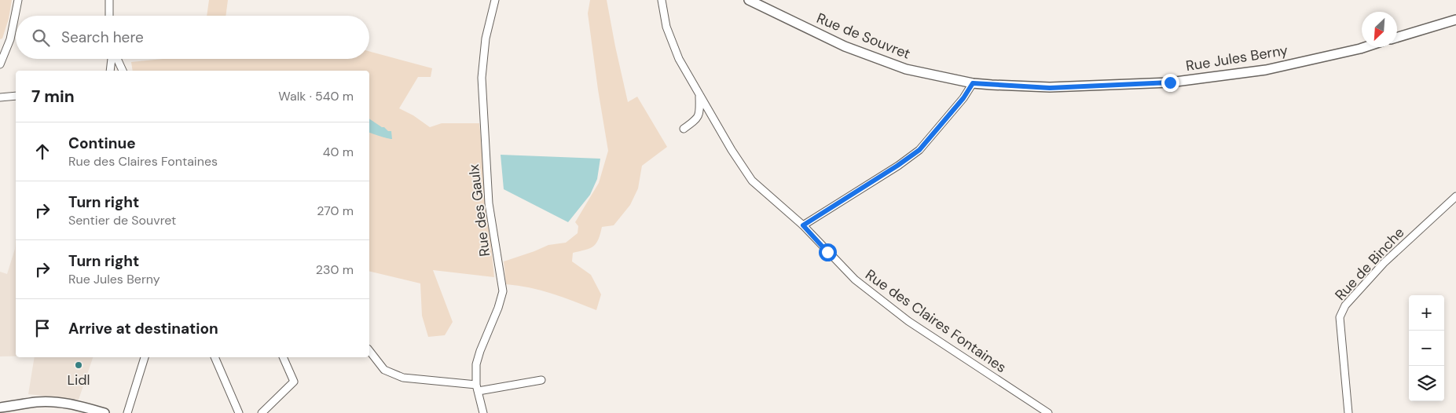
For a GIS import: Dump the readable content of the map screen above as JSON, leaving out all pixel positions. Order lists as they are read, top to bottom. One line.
{"streets":{"main road":["Rue de Souvret","Rue Jules Berny"],"street":["Rue des Gaulx","Rue de Binche","Rue des Claires Fontaines"]},"crossings":[["Rue de Souvret","Rue Jules Berny"]],"places":["Lidl"],"north":"bottom left","page":{"search":"Search here","heading":["7 min","Walk · 540 m"],"list":[["Continue","Rue des Claires Fontaines","40 m"],["Turn right","Sentier de Souvret","270 m"],["Turn right","Rue Jules Berny","230 m"],"Arrive at destination"],"map_buttons":["+","−"]}}
